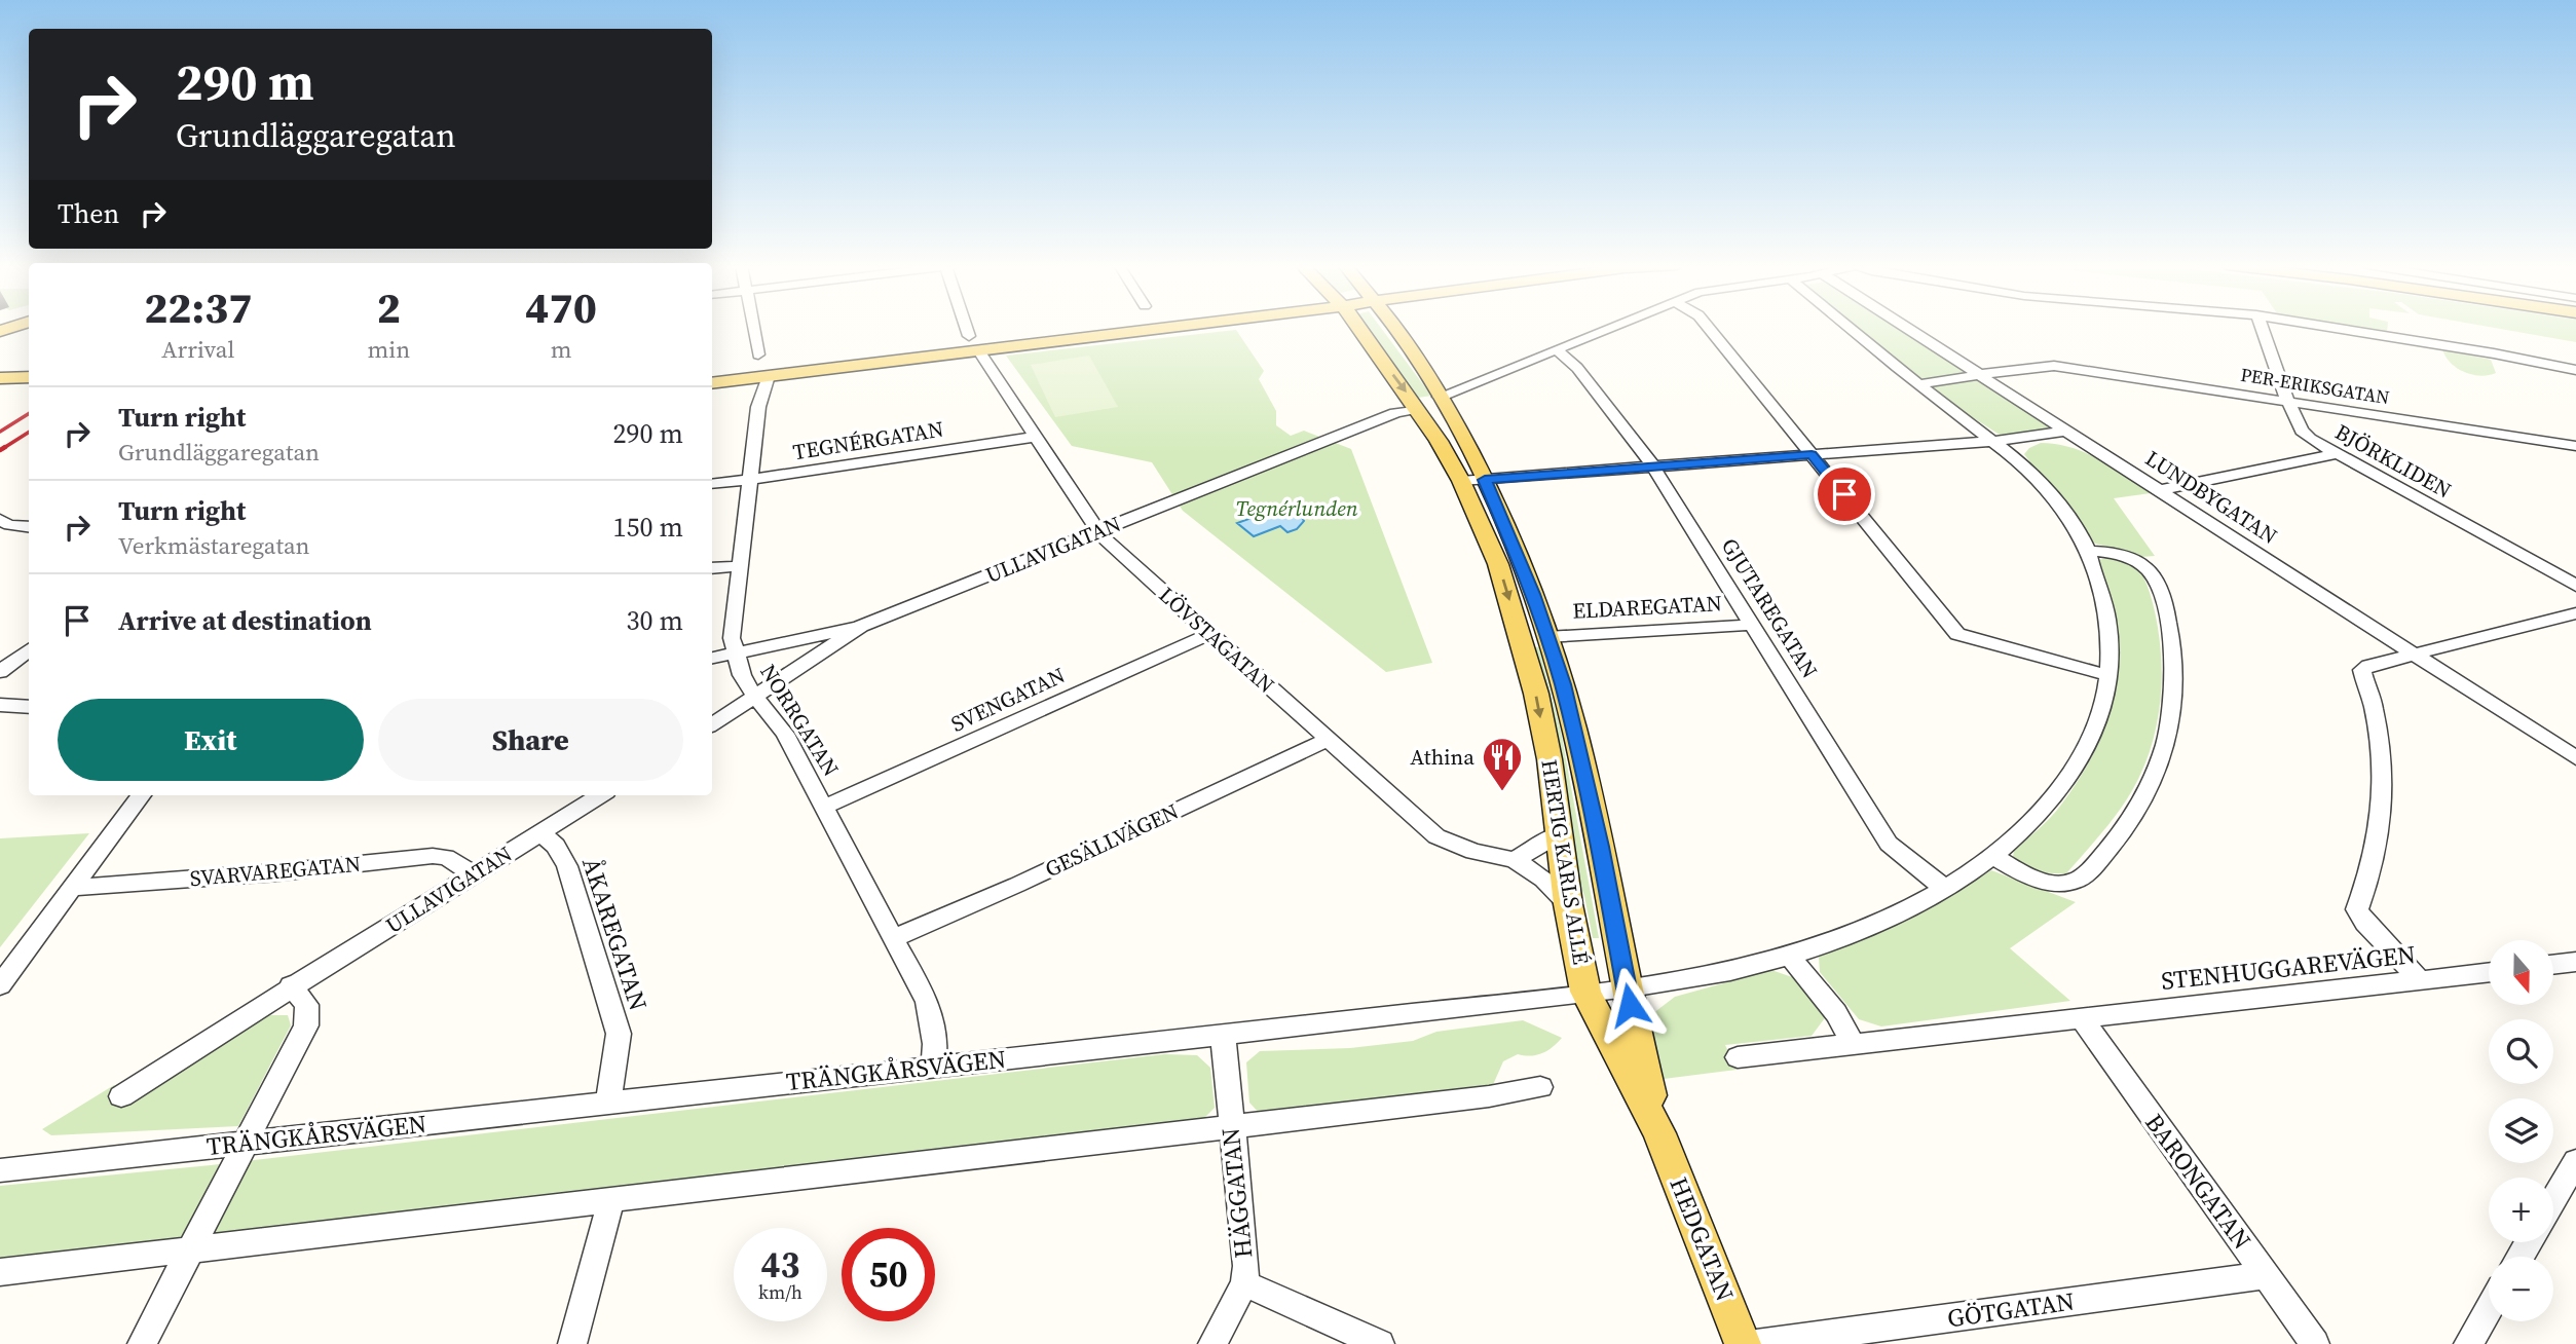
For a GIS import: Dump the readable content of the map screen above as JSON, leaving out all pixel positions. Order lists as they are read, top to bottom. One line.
{"streets":{"main road":["HERTIG KARLS ALLÉ","HEDGATAN"],"street":["PER-ERIKSGATAN","TEGNÉRGATAN","BJÖRKLIDEN","LUNDBYGATAN","ULLAVIGATAN","ELDAREGATAN","GJUTAREGATAN","LÖVSTAGATAN","SVENGATAN","NORRGATAN","GESÄLLVÄGEN","SVARVAREGATAN","ÅKAREGATAN","STENHUGGAREVÄGEN","TRÄNGKÅRSVÄGEN","BARONGATAN","HÄGGATAN","GÖTGATAN"]},"crossings":[["PER-ERIKSGATAN","BJÖRKLIDEN"],["PER-ERIKSGATAN","LUNDBYGATAN"],["PER-ERIKSGATAN","TRÄNGKÅRSVÄGEN"],["TEGNÉRGATAN","LÖVSTAGATAN"],["TEGNÉRGATAN","NORRGATAN"],["ULLAVIGATAN","LÖVSTAGATAN"],["ULLAVIGATAN","NORRGATAN"],["ULLAVIGATAN","HERTIG KARLS ALLÉ"],["ULLAVIGATAN","SVARVAREGATAN"],["ULLAVIGATAN","ÅKAREGATAN"],["ELDAREGATAN","GJUTAREGATAN"],["ELDAREGATAN","HERTIG KARLS ALLÉ"],["GJUTAREGATAN","TRÄNGKÅRSVÄGEN"],["LÖVSTAGATAN","SVENGATAN"],["LÖVSTAGATAN","GESÄLLVÄGEN"],["LÖVSTAGATAN","HERTIG KARLS ALLÉ"],["SVENGATAN","NORRGATAN"],["NORRGATAN","GESÄLLVÄGEN"],["NORRGATAN","TRÄNGKÅRSVÄGEN"],["HERTIG KARLS ALLÉ","TRÄNGKÅRSVÄGEN"],["HERTIG KARLS ALLÉ","HEDGATAN"],["ÅKAREGATAN","TRÄNGKÅRSVÄGEN"],["STENHUGGAREVÄGEN","BARONGATAN"],["TRÄNGKÅRSVÄGEN","HÄGGATAN"],["BARONGATAN","GÖTGATAN"]],"parks":["Tegnérlunden"],"places":{"restaurant":["Athina"]},"north":"bottom","page":{"turn":["290 m","Grundläggaregatan"],"then":"Then","eta":["22:37","Arrival","2","min","470","m"],"list":[{"name":"Turn right","note":"Grundläggaregatan","value":"290 m"},{"name":"Turn right","note":"Verkmästaregatan","value":"150 m"},{"name":"Arrive at destination","value":"30 m"}],"buttons":["Exit","Share"],"map_buttons":["+","−"],"speed":"43 km/h","limit":"50"}}
